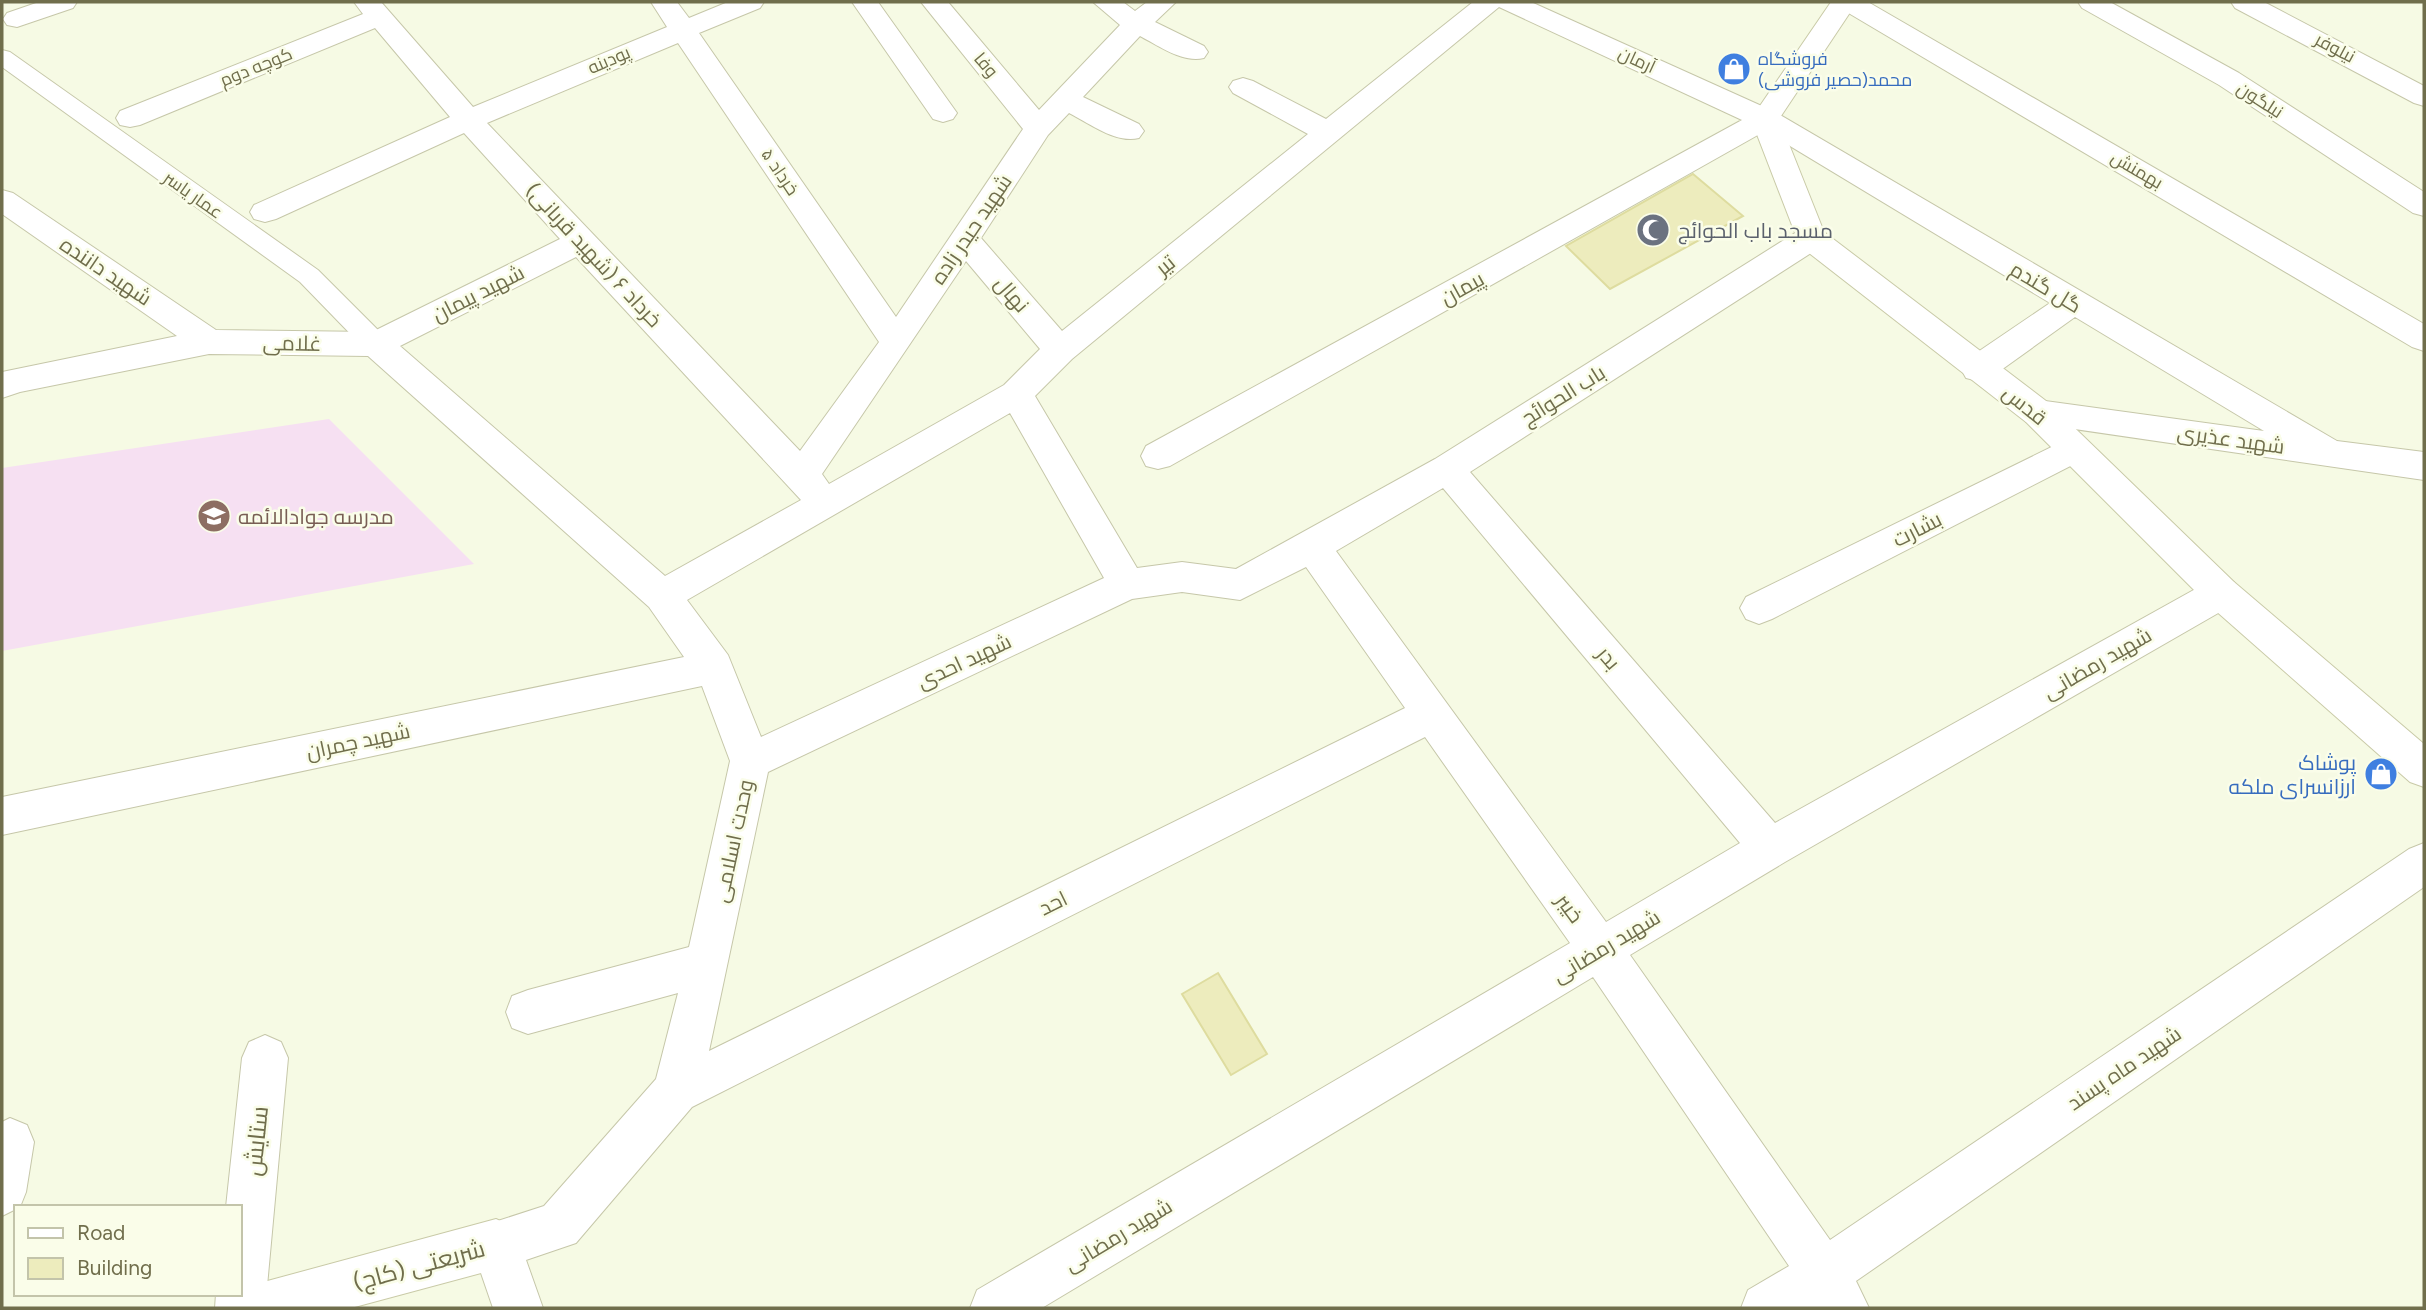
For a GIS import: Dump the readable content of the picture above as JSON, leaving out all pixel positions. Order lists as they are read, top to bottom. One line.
{"streets":{"street":["نیلوفر","پودینه","آرمان","وفا","کوچه دوم","نیلگون","بهمنش","خرداد ۵","شهید حیدر زاده","خرداد ۶ (شهید قربانی)","تیر","شهید داننده","گل گندم","پیمان","شهید پیمان","نهال","غلامی","باب الحوائج","قدس","شهید عذیری","بشارت","بدر","شهید احدی","شهید رمضانی","شهید چمران","وحدت اسلامی","احد","خیبر","شهید ماه پسند","ستایش","شریعتی (کاج)"],"lane":["عمار یاسر"]},"crossings":[["پودینه","خرداد ۵"],["پودینه","خرداد ۶ (شهید قربانی)"],["آرمان","گل گندم"],["آرمان","پیمان"],["وفا","شهید حیدر زاده"],["کوچه دوم","خرداد ۶ (شهید قربانی)"],["خرداد ۵","شهید حیدر زاده"],["عمار یاسر","شهید پیمان"],["عمار یاسر","غلامی"],["عمار یاسر","وحدت اسلامی"],["شهید حیدر زاده","خرداد ۶ (شهید قربانی)"],["شهید حیدر زاده","نهال"],["خرداد ۶ (شهید قربانی)","تیر"],["خرداد ۶ (شهید قربانی)","شهید پیمان"],["تیر","نهال"],["تیر","وحدت اسلامی"],["شهید داننده","غلامی"],["گل گندم","پیمان"],["گل گندم","شهید عذیری"],["شهید پیمان","غلامی"],["شهید پیمان","وحدت اسلامی"],["غلامی","وحدت اسلامی"],["باب الحوائج","قدس"],["باب الحوائج","بدر"],["باب الحوائج","شهید احدی"],["باب الحوائج","خیبر"],["قدس","شهید عذیری"],["قدس","بشارت"],["قدس","شهید رمضانی"],["بدر","شهید رمضانی"],["شهید احدی","وحدت اسلامی"],["شهید رمضانی","خیبر"],["شهید چمران","وحدت اسلامی"],["وحدت اسلامی","احد"],["وحدت اسلامی","شریعتی (کاج)"],["احد","خیبر"],["خیبر","شهید ماه پسند"]],"places":{"shop":["فروشگاه محمد(حصیر فروشی)","پوشاک ارزانسرای ملکه"],"mosque":["مسجد باب الحوائج"],"school or university":["مدرسه جوادالائمه"]},"legend":["Road","Building"]}
